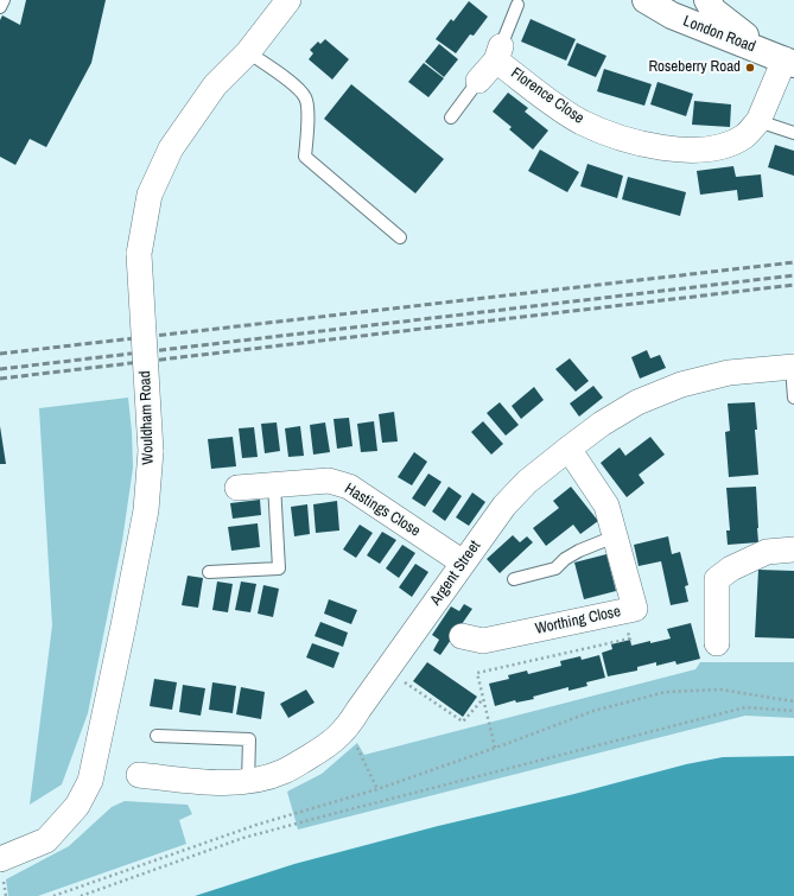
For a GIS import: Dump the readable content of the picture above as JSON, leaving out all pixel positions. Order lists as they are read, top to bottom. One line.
{"streets":{"street":["London Road","Florence Close","Wouldham Road","Hastings Close","Argent Street","Worthing Close"]},"crossings":[["London Road","Florence Close"],["Hastings Close","Argent Street"],["Argent Street","Worthing Close"]],"places":["Roseberry Road"]}
